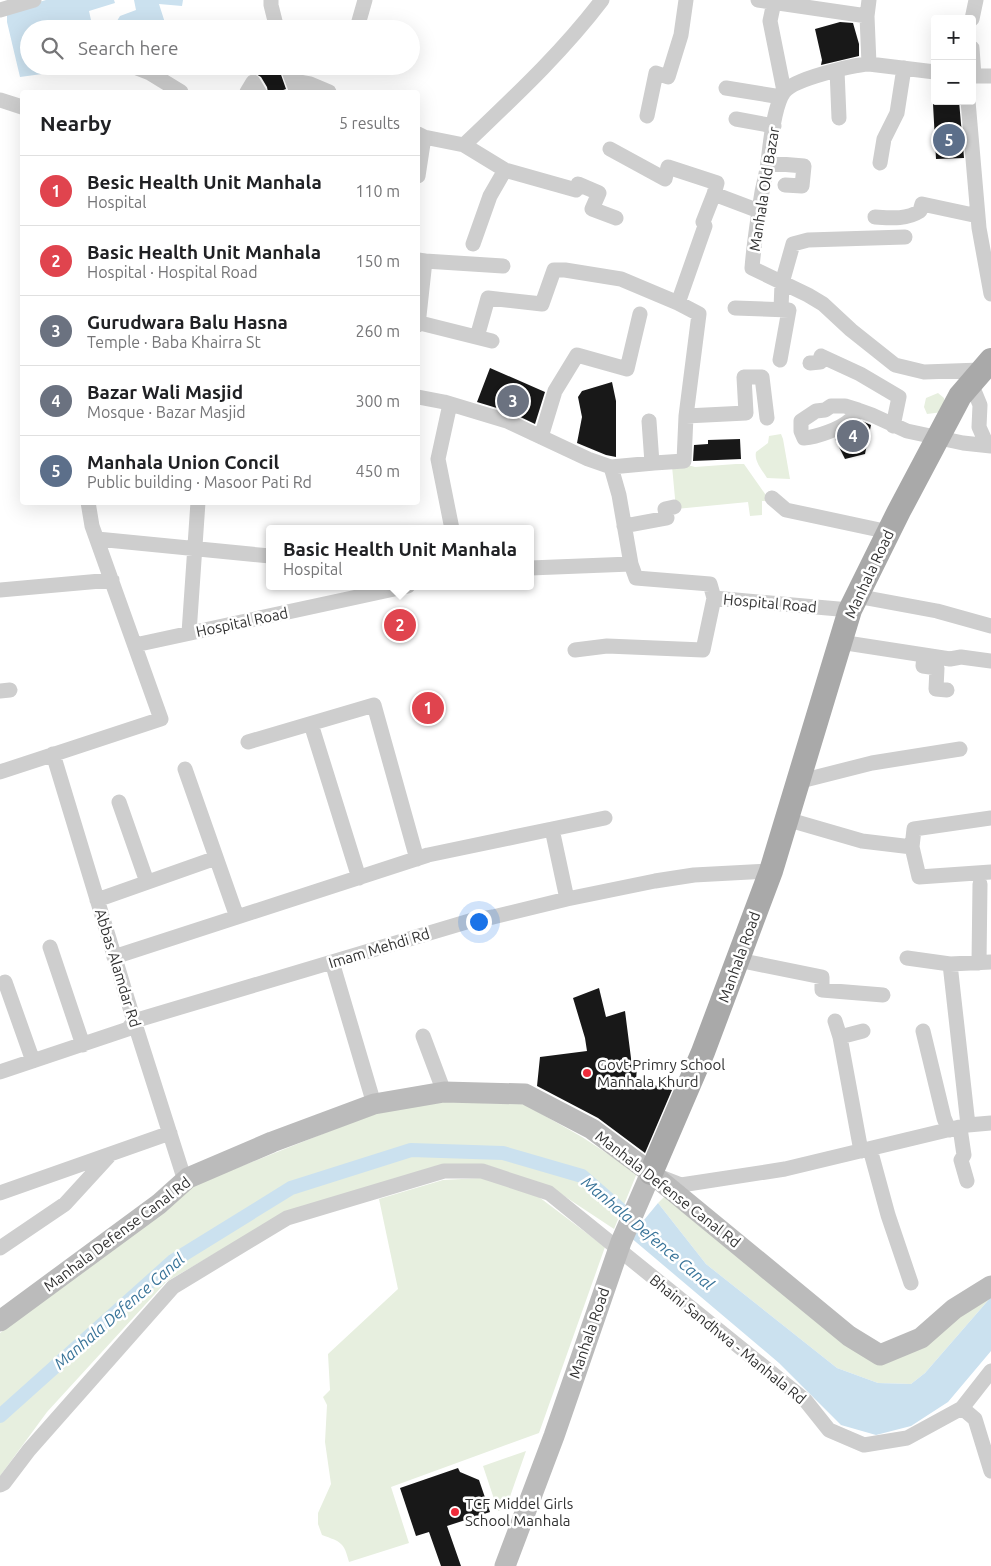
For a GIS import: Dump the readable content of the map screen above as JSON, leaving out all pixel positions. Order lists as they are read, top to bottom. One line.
{"streets":{"main road":["Manhala Road"],"street":["Manhala Old Bazar","Hospital Road","Imam Mehdi Rd","Abbas Alamdar Rd","Manhala Defense Canal Rd","Bhaini Sandhwa - Manhala Rd"]},"crossings":[["Manhala Old Bazar","Manhala Road"],["Manhala Road","Hospital Road"],["Manhala Road","Imam Mehdi Rd"],["Manhala Road","Manhala Defense Canal Rd"],["Manhala Road","Bhaini Sandhwa - Manhala Rd"],["Imam Mehdi Rd","Abbas Alamdar Rd"],["Abbas Alamdar Rd","Manhala Defense Canal Rd"]],"water":["Manhala Defence Canal"],"places":["Govt Primry School Manhala Khurd","TCF Middel Girls School Manhala"],"page":{"map_buttons":["+","−"],"search":"Search here","heading":["Nearby","5 results"],"pins":["5","3","4","2","1"],"list":[{"mark":"1","name":"Besic Health Unit Manhala","note":"Hospital","value":"110 m"},{"mark":"2","name":"Basic Health Unit Manhala","note":"Hospital · Hospital Road","value":"150 m"},{"mark":"3","name":"Gurudwara Balu Hasna","note":"Temple · Baba Khairra St","value":"260 m"},{"mark":"4","name":"Bazar Wali Masjid","note":"Mosque · Bazar Masjid","value":"300 m"},{"mark":"5","name":"Manhala Union Concil","note":"Public building · Masoor Pati Rd","value":"450 m"}],"popup":["Basic Health Unit Manhala","Hospital"]}}
